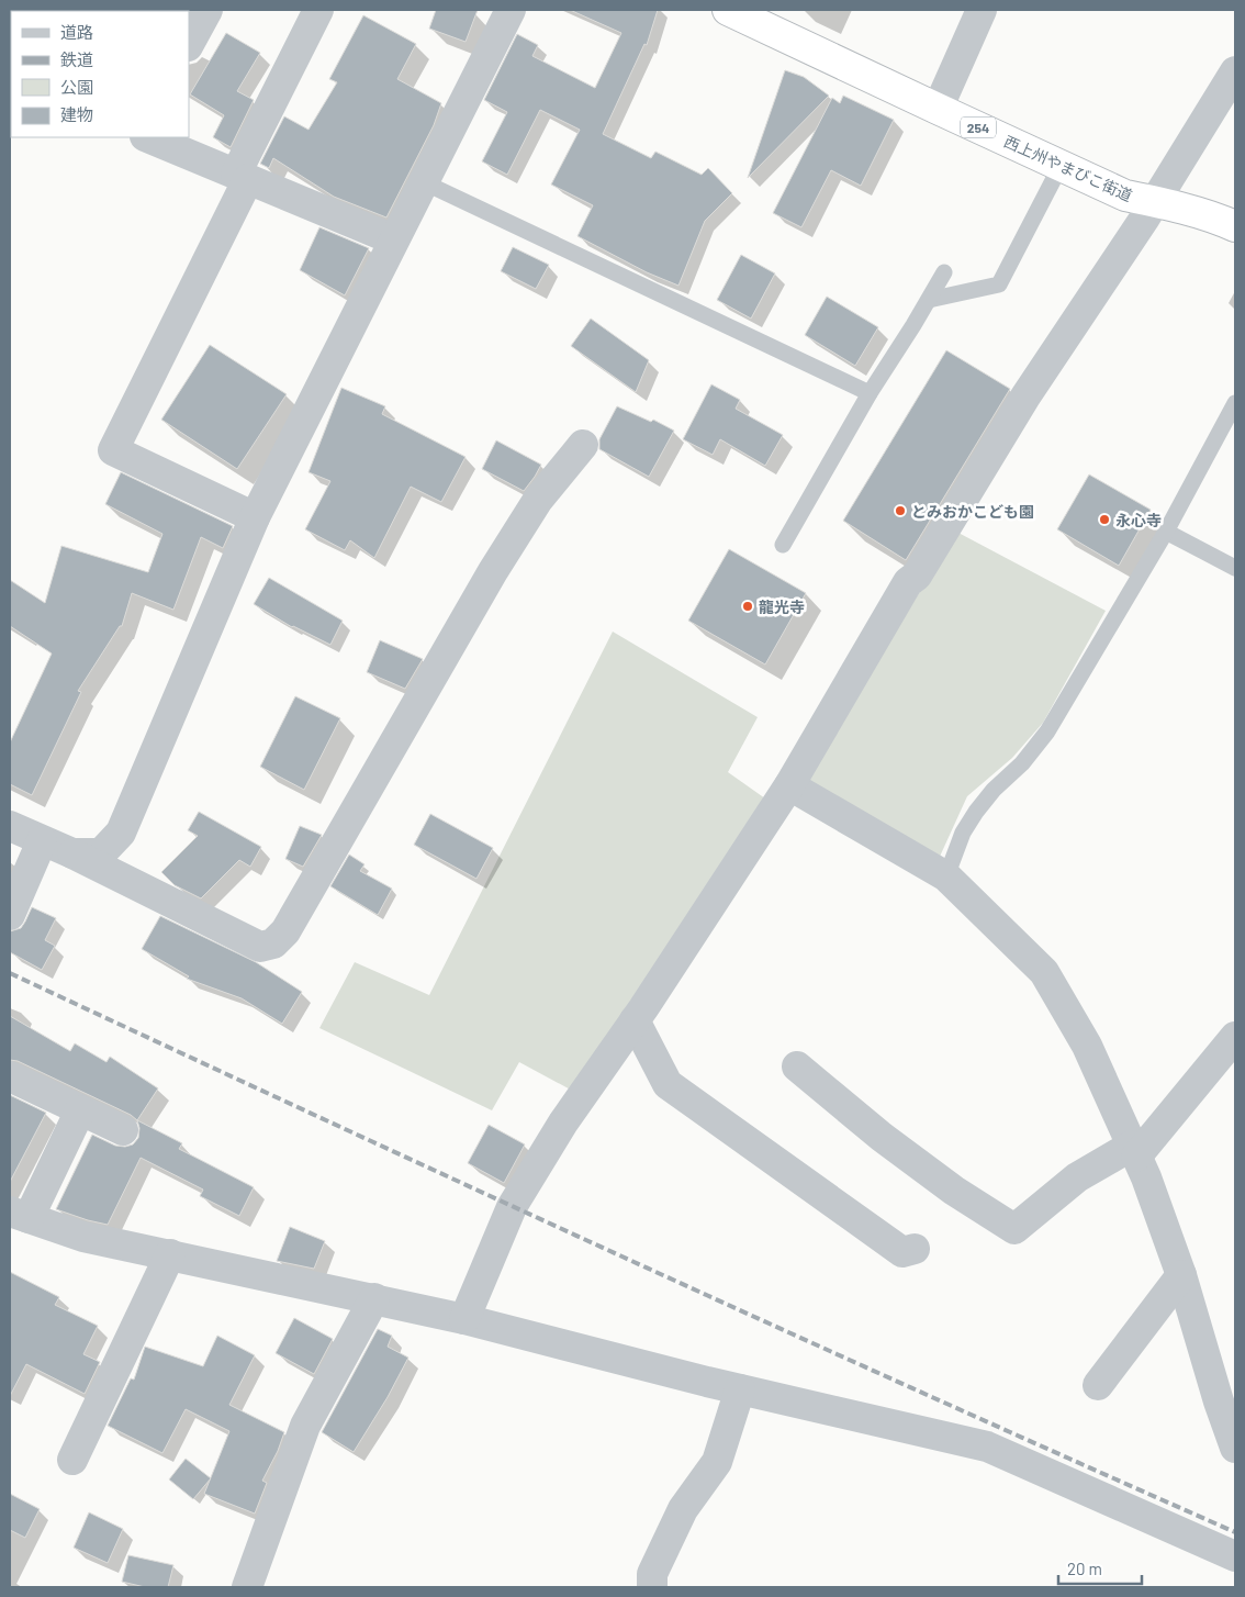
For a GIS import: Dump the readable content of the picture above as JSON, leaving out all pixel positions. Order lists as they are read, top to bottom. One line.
{"streets":{"highway":["254","西上州やまびこ街道"]},"places":["とみおかこども園","永心寺","龍光寺"],"legend":["道路","鉄道","公園","建物"],"scale_bar":"20 m"}
